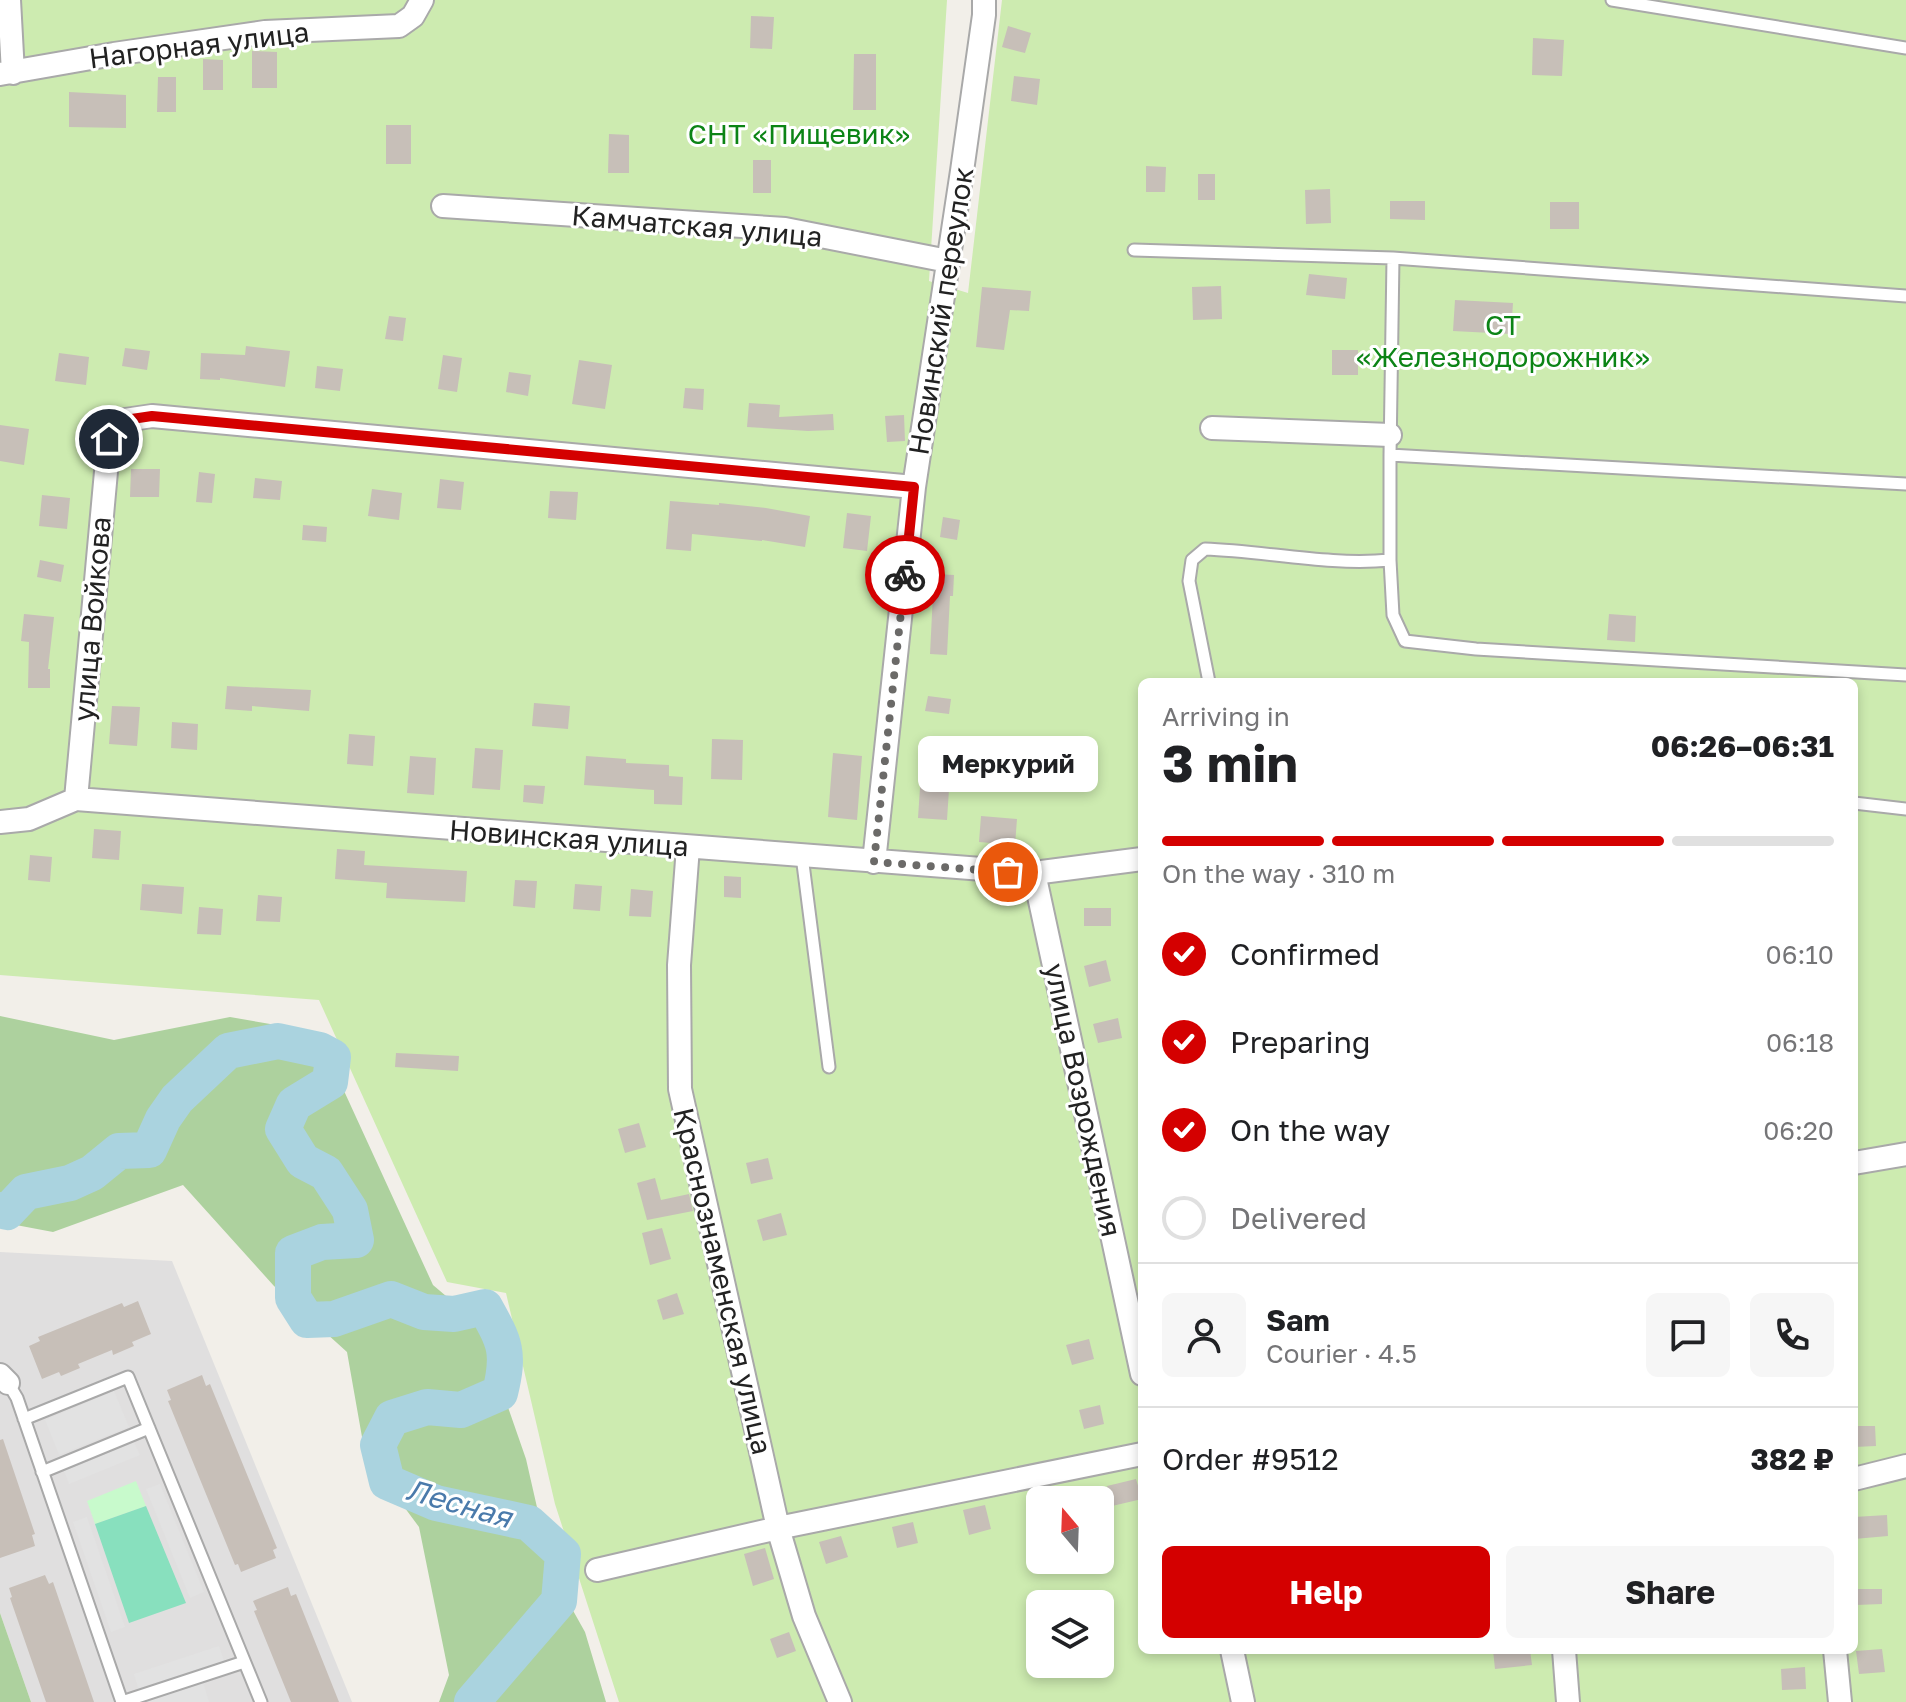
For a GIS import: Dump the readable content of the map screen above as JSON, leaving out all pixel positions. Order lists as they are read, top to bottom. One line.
{"streets":{"street":["Нагорная улица","Камчатская улица","Новинский переулок","улица Войкова","Новинская улица","улица Возрождения","Краснознаменская улица"]},"crossings":[["Камчатская улица","Новинский переулок"],["Новинский переулок","улица Войкова"],["Новинский переулок","Новинская улица"],["улица Войкова","Новинская улица"],["Новинская улица","улица Возрождения"],["Новинская улица","Краснознаменская улица"]],"water":["Лесная"],"parks":["СНТ «Пищевик»","СТ «Железнодорожник»"],"places":["Меркурий"],"north":"top","page":{"heading":["3 min","Arriving in","06:26–06:31"],"panel":["Sam","Courier · 4.5","Order #9512","382 ₽"],"bubble":"Меркурий","bar":"On the way · 310 m","list":[["Confirmed","06:10"],["Preparing","06:18"],["On the way","06:20"],"Delivered"],"buttons":["Help","Share"]}}
